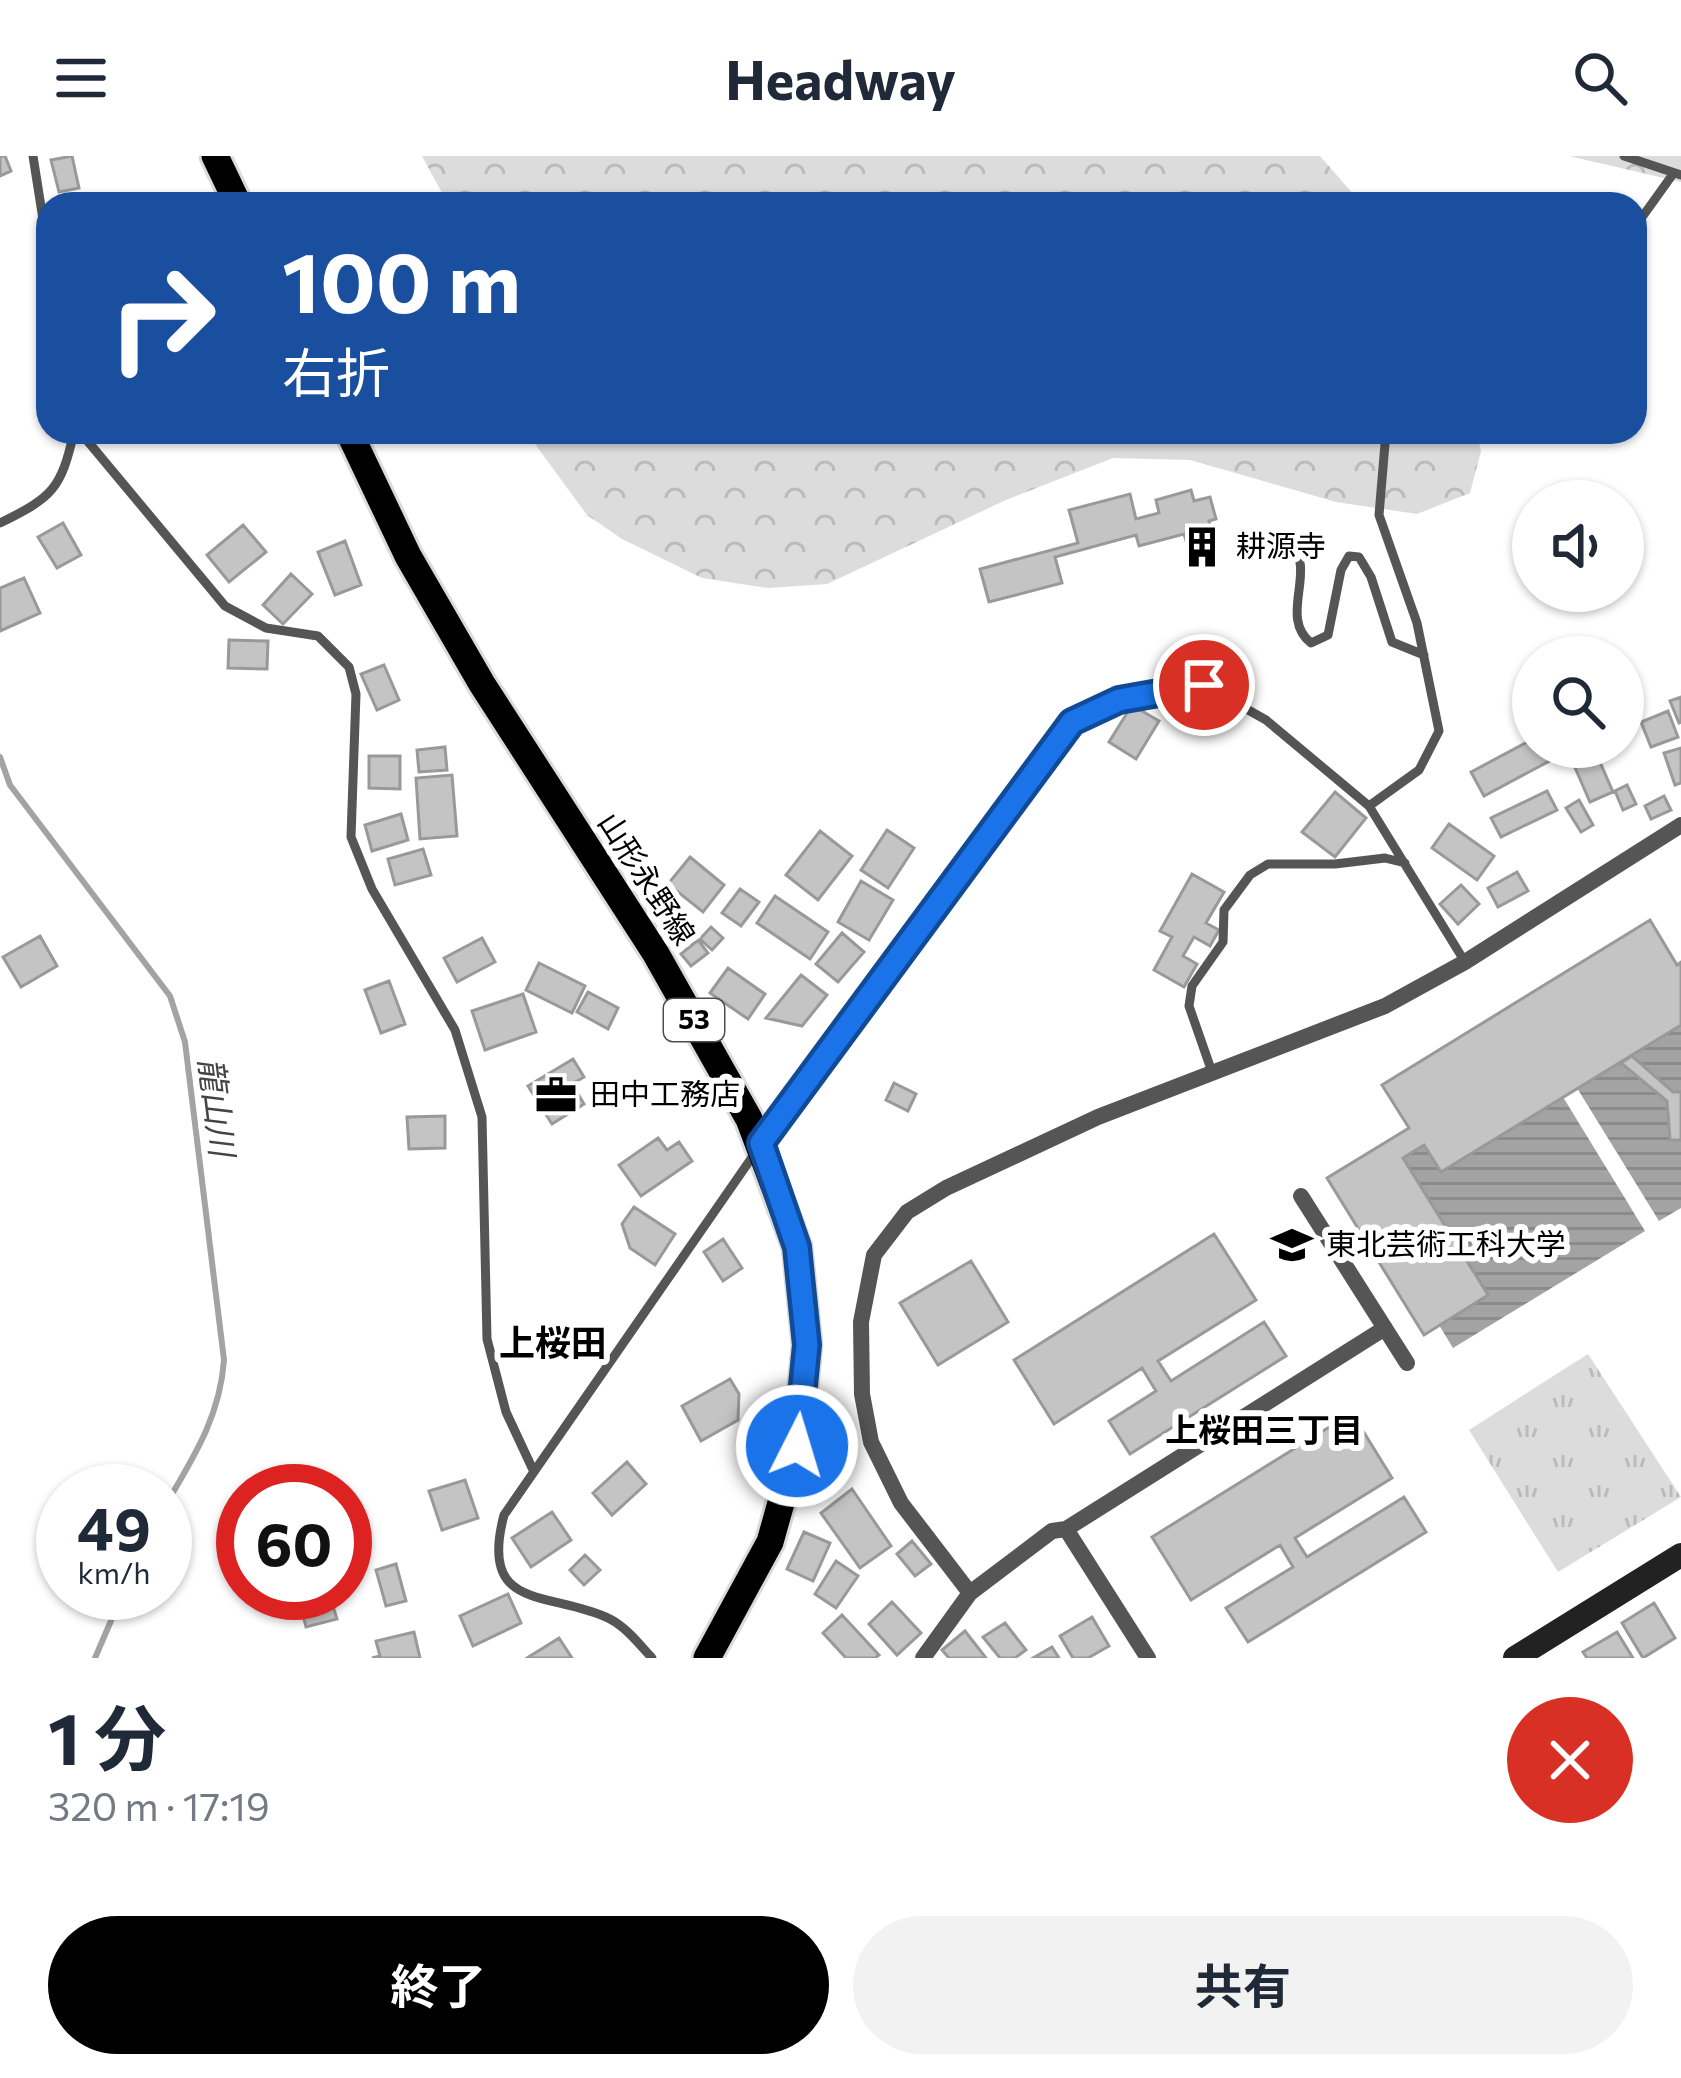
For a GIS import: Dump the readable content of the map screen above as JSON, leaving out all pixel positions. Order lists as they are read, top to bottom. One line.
{"streets":{"main road":["山形永野線","53"]},"districts":["上桜田","上桜田三丁目"],"water":["龍山川"],"places":{"building":["耕源寺"],"office":["田中工務店"],"school or university":["東北芸術工科大学"]},"page":{"header":"Headway","turn":["100 m","右折"],"speed":"49 km/h","limit":"60","heading":["1 分","320 m · 17:19"],"buttons":["終了","共有"]}}
